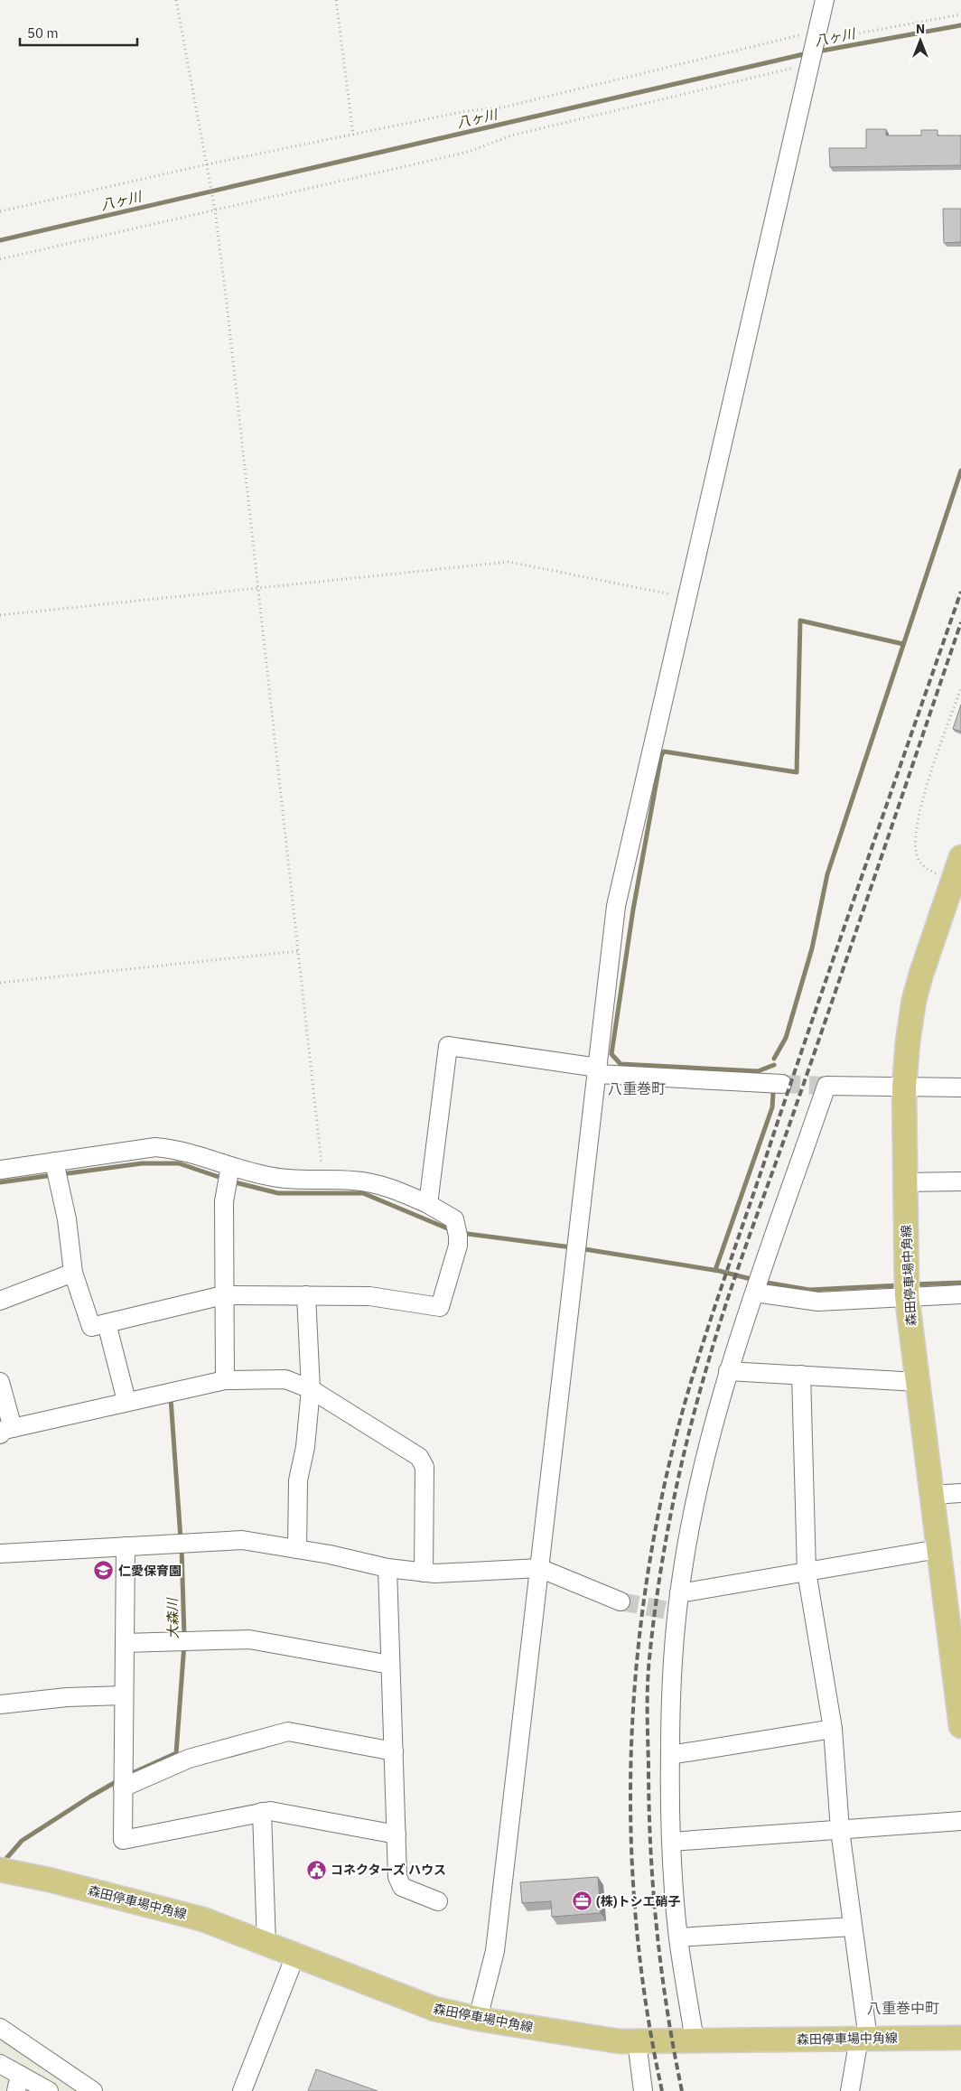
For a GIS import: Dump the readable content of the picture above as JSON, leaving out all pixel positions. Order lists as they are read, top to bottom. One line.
{"streets":{"main road":["森田停車場中角線"]},"districts":["八重巻町","八重巻中町"],"water":["八ヶ川","大森川"],"places":{"school or university":["仁愛保育園"],"public building":["コネクターズ ハウス"],"office":["(株)トシエ硝子"]},"scale_bar":"50 m","north":"top"}
